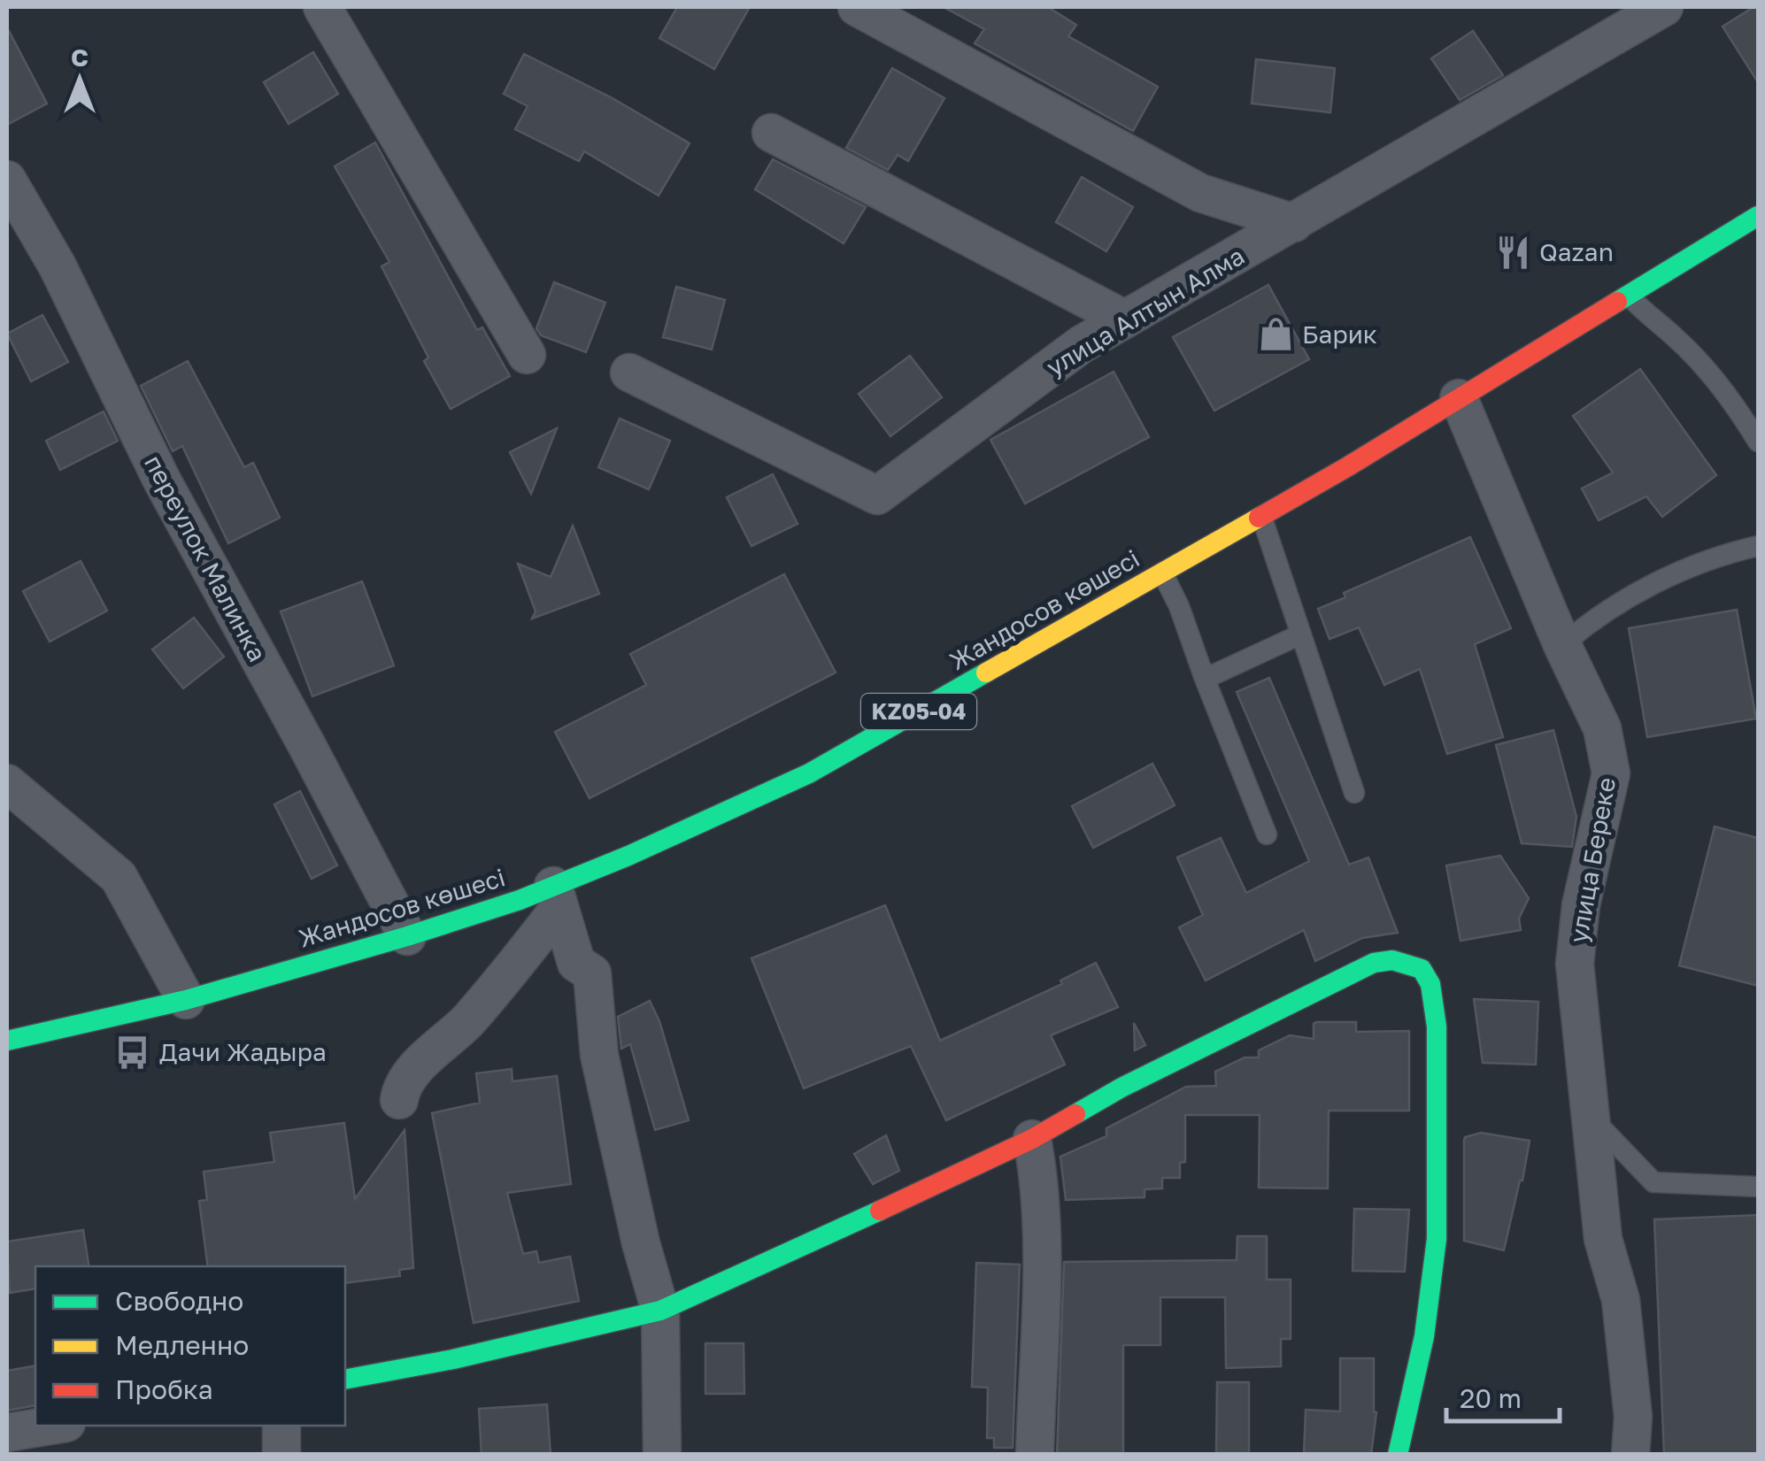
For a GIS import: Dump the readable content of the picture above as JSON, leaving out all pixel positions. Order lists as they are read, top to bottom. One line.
{"streets":{"main road":["Жандосов көшесі","KZ05-04"],"street":["улица Алтын Алма","переулок Малинка","улица Береке"]},"crossings":[["переулок Малинка","Жандосов көшесі"],["Жандосов көшесі","улица Береке"]],"places":{"restaurant":["Qazan"],"shop":["Барик"],"bus stop":["Дачи Жадыра"]},"legend":["Свободно","Медленно","Пробка"],"scale_bar":"20 m","north":"top"}
